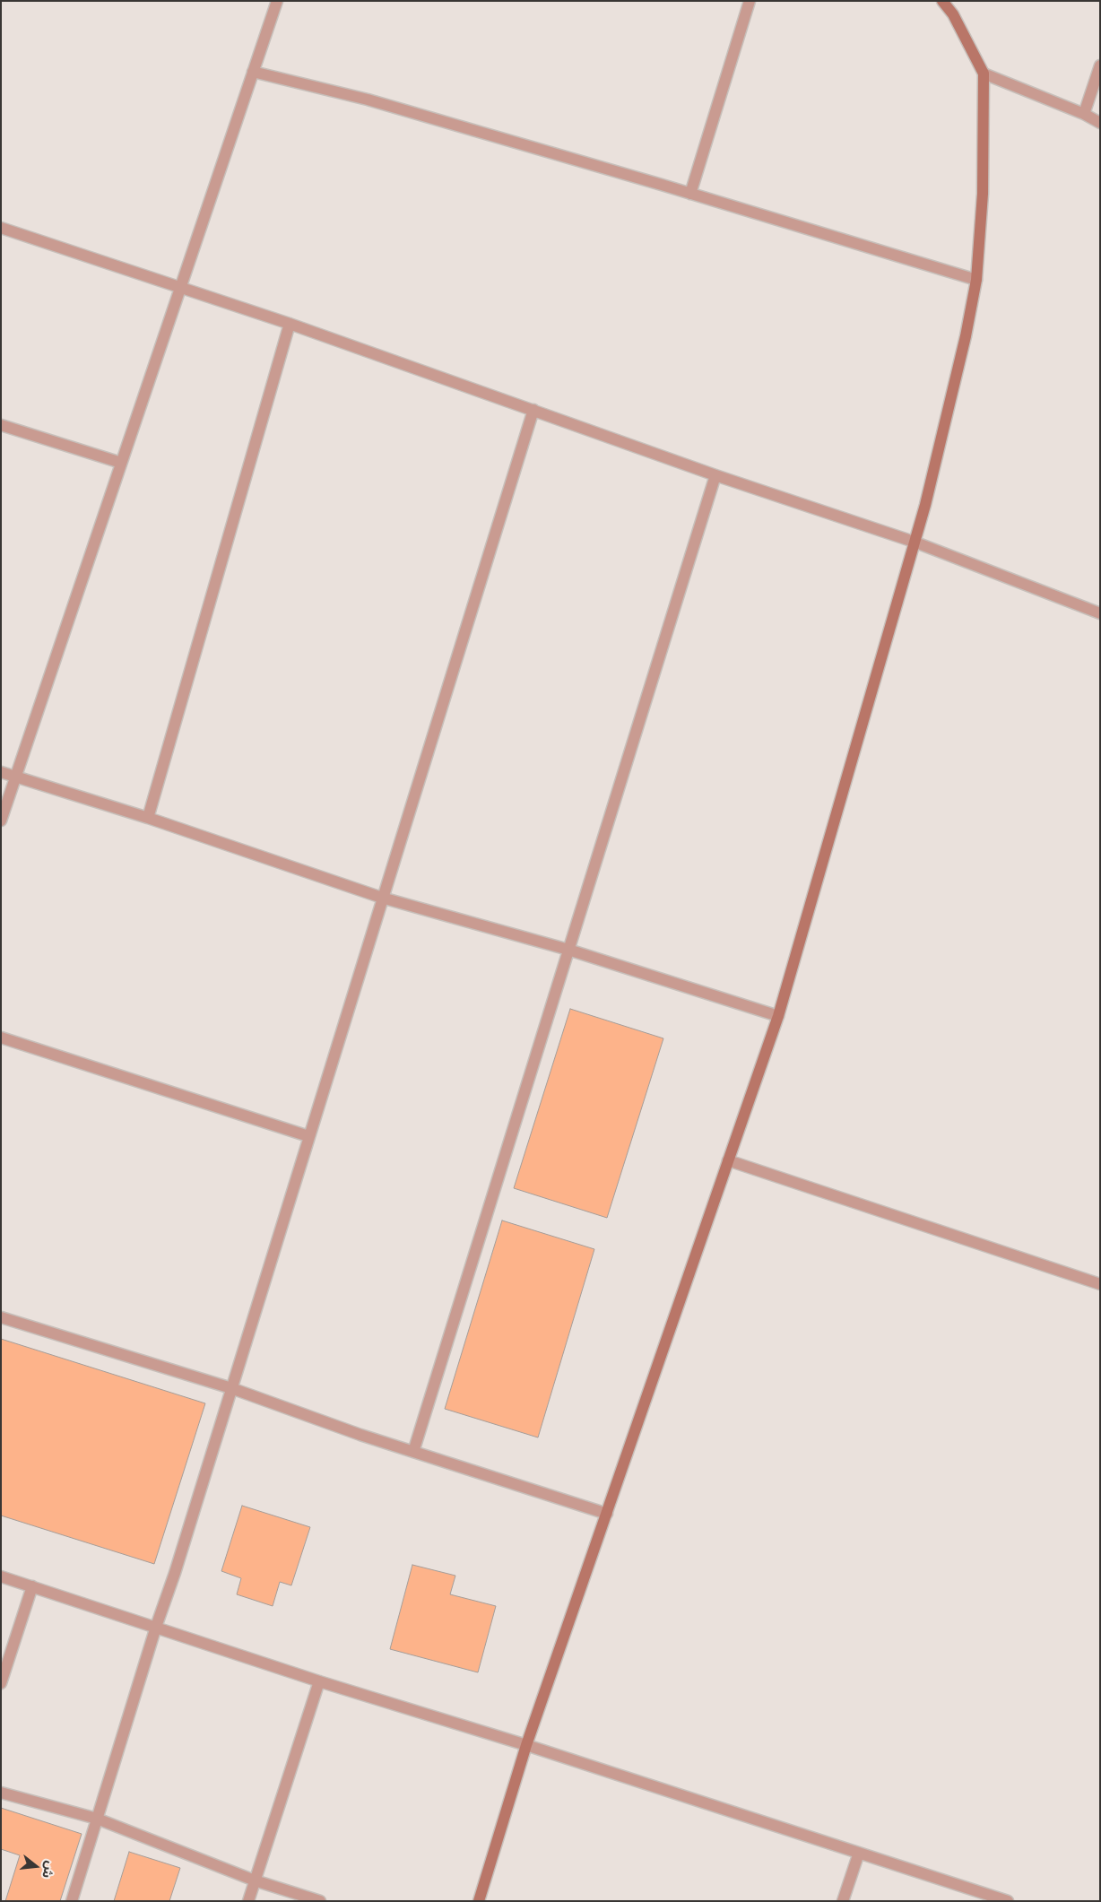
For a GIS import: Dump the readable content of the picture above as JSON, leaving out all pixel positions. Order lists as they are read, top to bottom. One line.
{"north":"right"}
